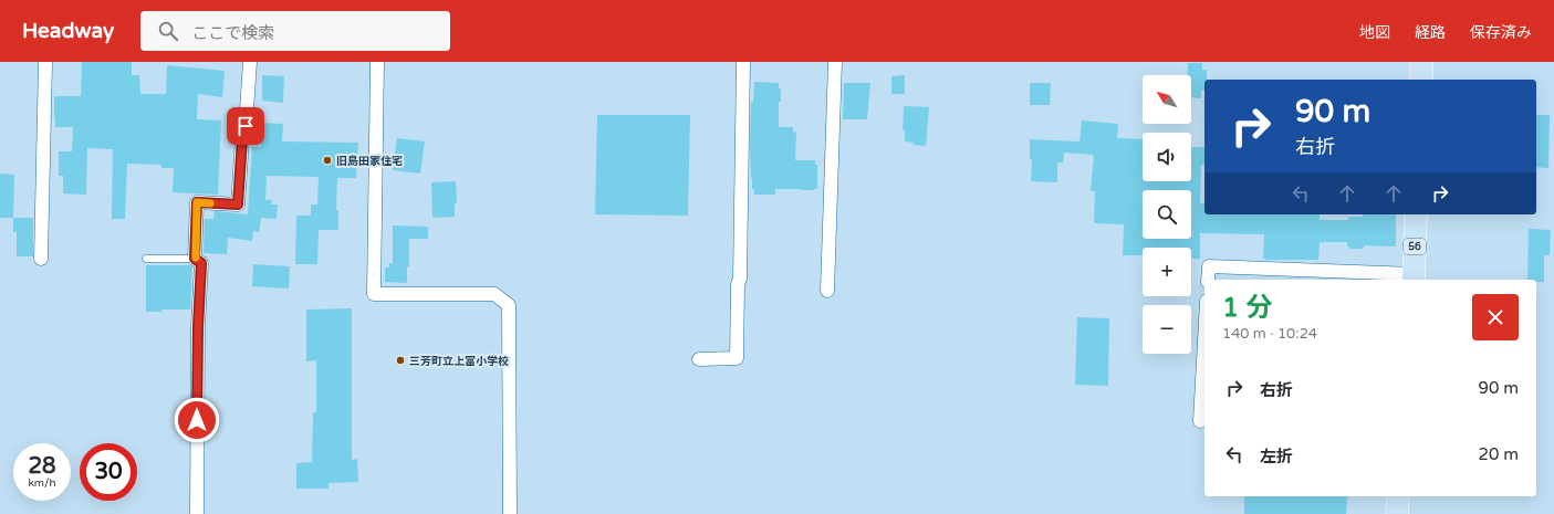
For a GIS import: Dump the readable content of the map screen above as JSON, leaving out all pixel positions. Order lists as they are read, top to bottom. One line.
{"streets":{"main road":["56"]},"places":["旧島田家住宅","三芳町立上富小学校"],"north":"top left","page":{"header":"Headway","search":"ここで検索","nav":["地図","経路","保存済み"],"map_buttons":["+","−"],"turn":["90 m","右折"],"heading":["1 分","140 m · 10:24"],"list":[{"name":"右折","value":"90 m"},{"name":"左折","value":"20 m"}],"speed":"28 km/h","limit":"30"}}
